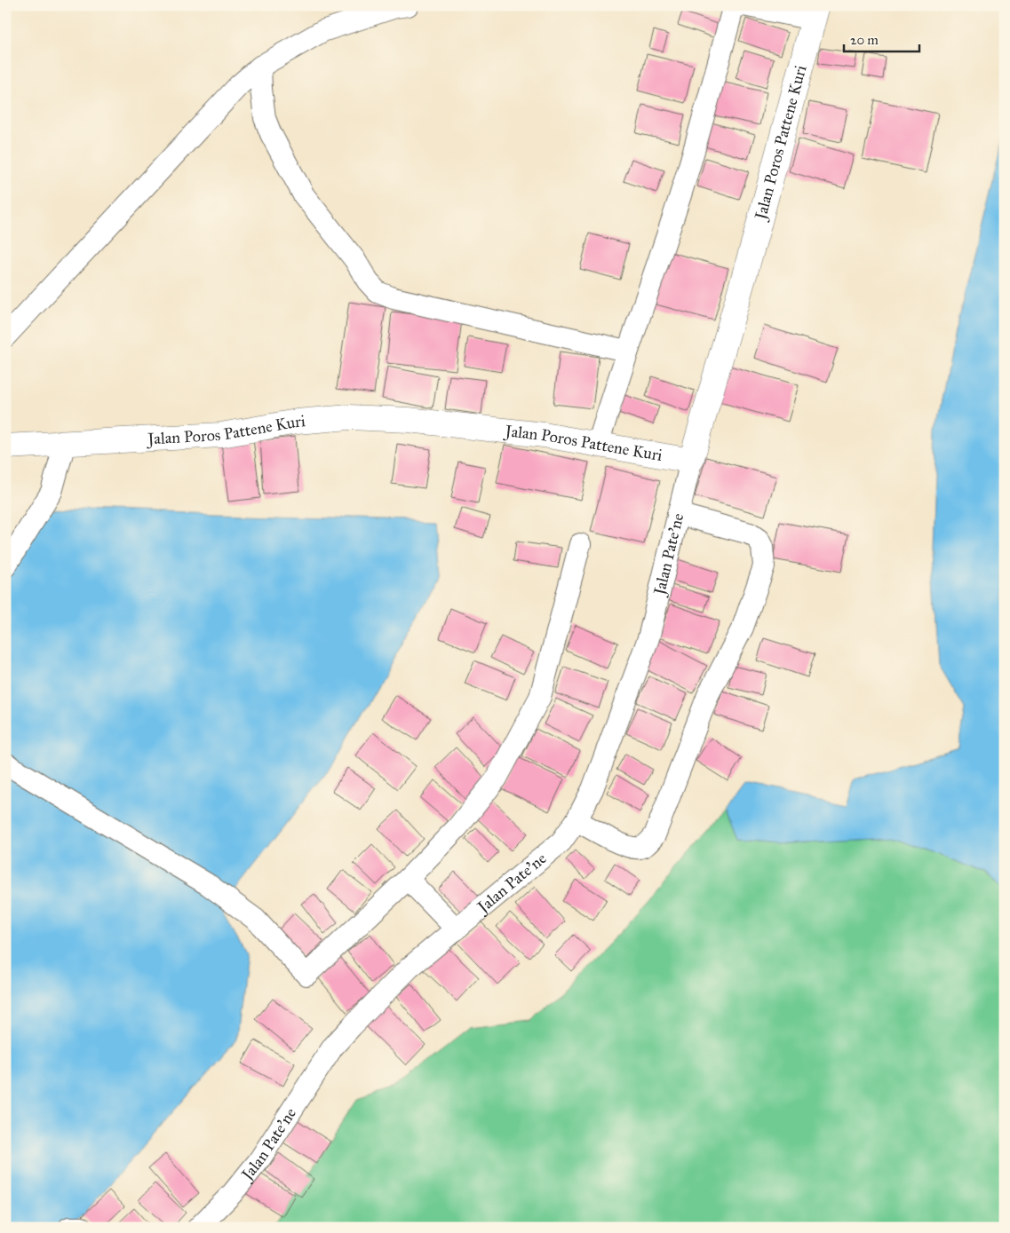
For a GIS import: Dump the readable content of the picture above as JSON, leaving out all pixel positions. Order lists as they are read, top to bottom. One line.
{"streets":{"street":["Jalan Poros Pattene Kuri","Jalan Pate'ne"]},"crossings":[["Jalan Poros Pattene Kuri","Jalan Pate'ne"]],"scale_bar":"20 m"}
